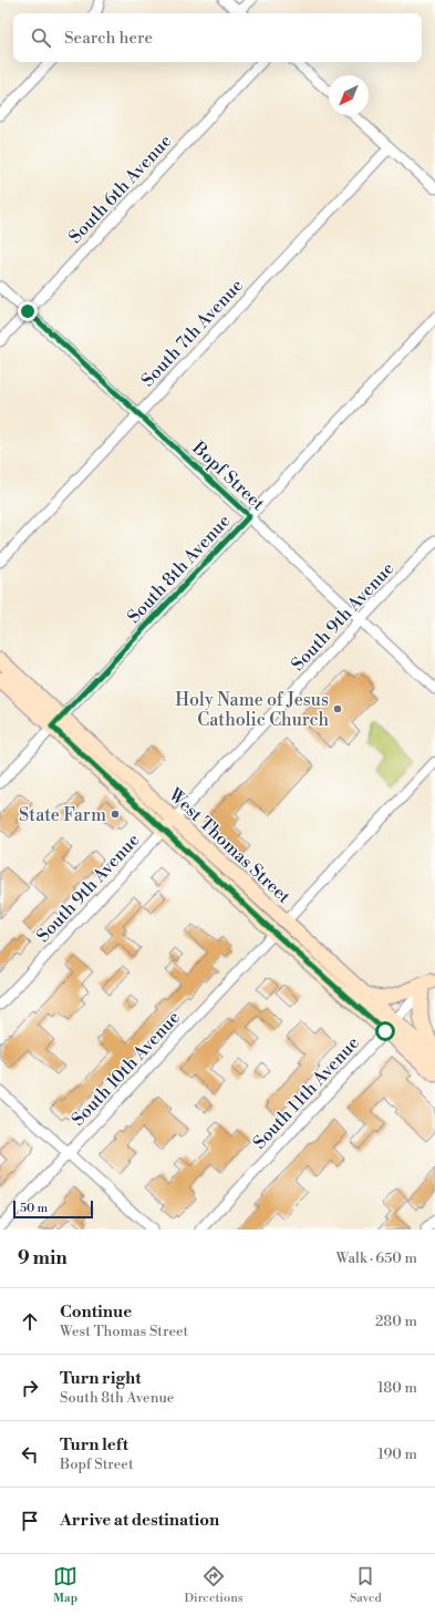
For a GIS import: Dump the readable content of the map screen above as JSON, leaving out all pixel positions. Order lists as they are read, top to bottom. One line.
{"streets":{"main road":["West Thomas Street"],"street":["South 6th Avenue","South 7th Avenue","Bopf Street","South 8th Avenue","South 9th Avenue","South 10th Avenue","South 11th Avenue"]},"crossings":[["South 6th Avenue","Bopf Street"],["South 7th Avenue","Bopf Street"],["Bopf Street","South 8th Avenue"],["Bopf Street","South 9th Avenue"],["South 8th Avenue","West Thomas Street"],["South 9th Avenue","West Thomas Street"],["West Thomas Street","South 10th Avenue"],["West Thomas Street","South 11th Avenue"]],"places":["Holy Name of Jesus Catholic Church","State Farm"],"scale_bar":"50 m","north":"bottom left","page":{"search":"Search here","scale":"50 m","heading":["9 min","Walk · 650 m"],"list":[["Continue","West Thomas Street","280 m"],["Turn right","South 8th Avenue","180 m"],["Turn left","Bopf Street","190 m"],"Arrive at destination"],"nav":["Map","Directions","Saved"]}}
